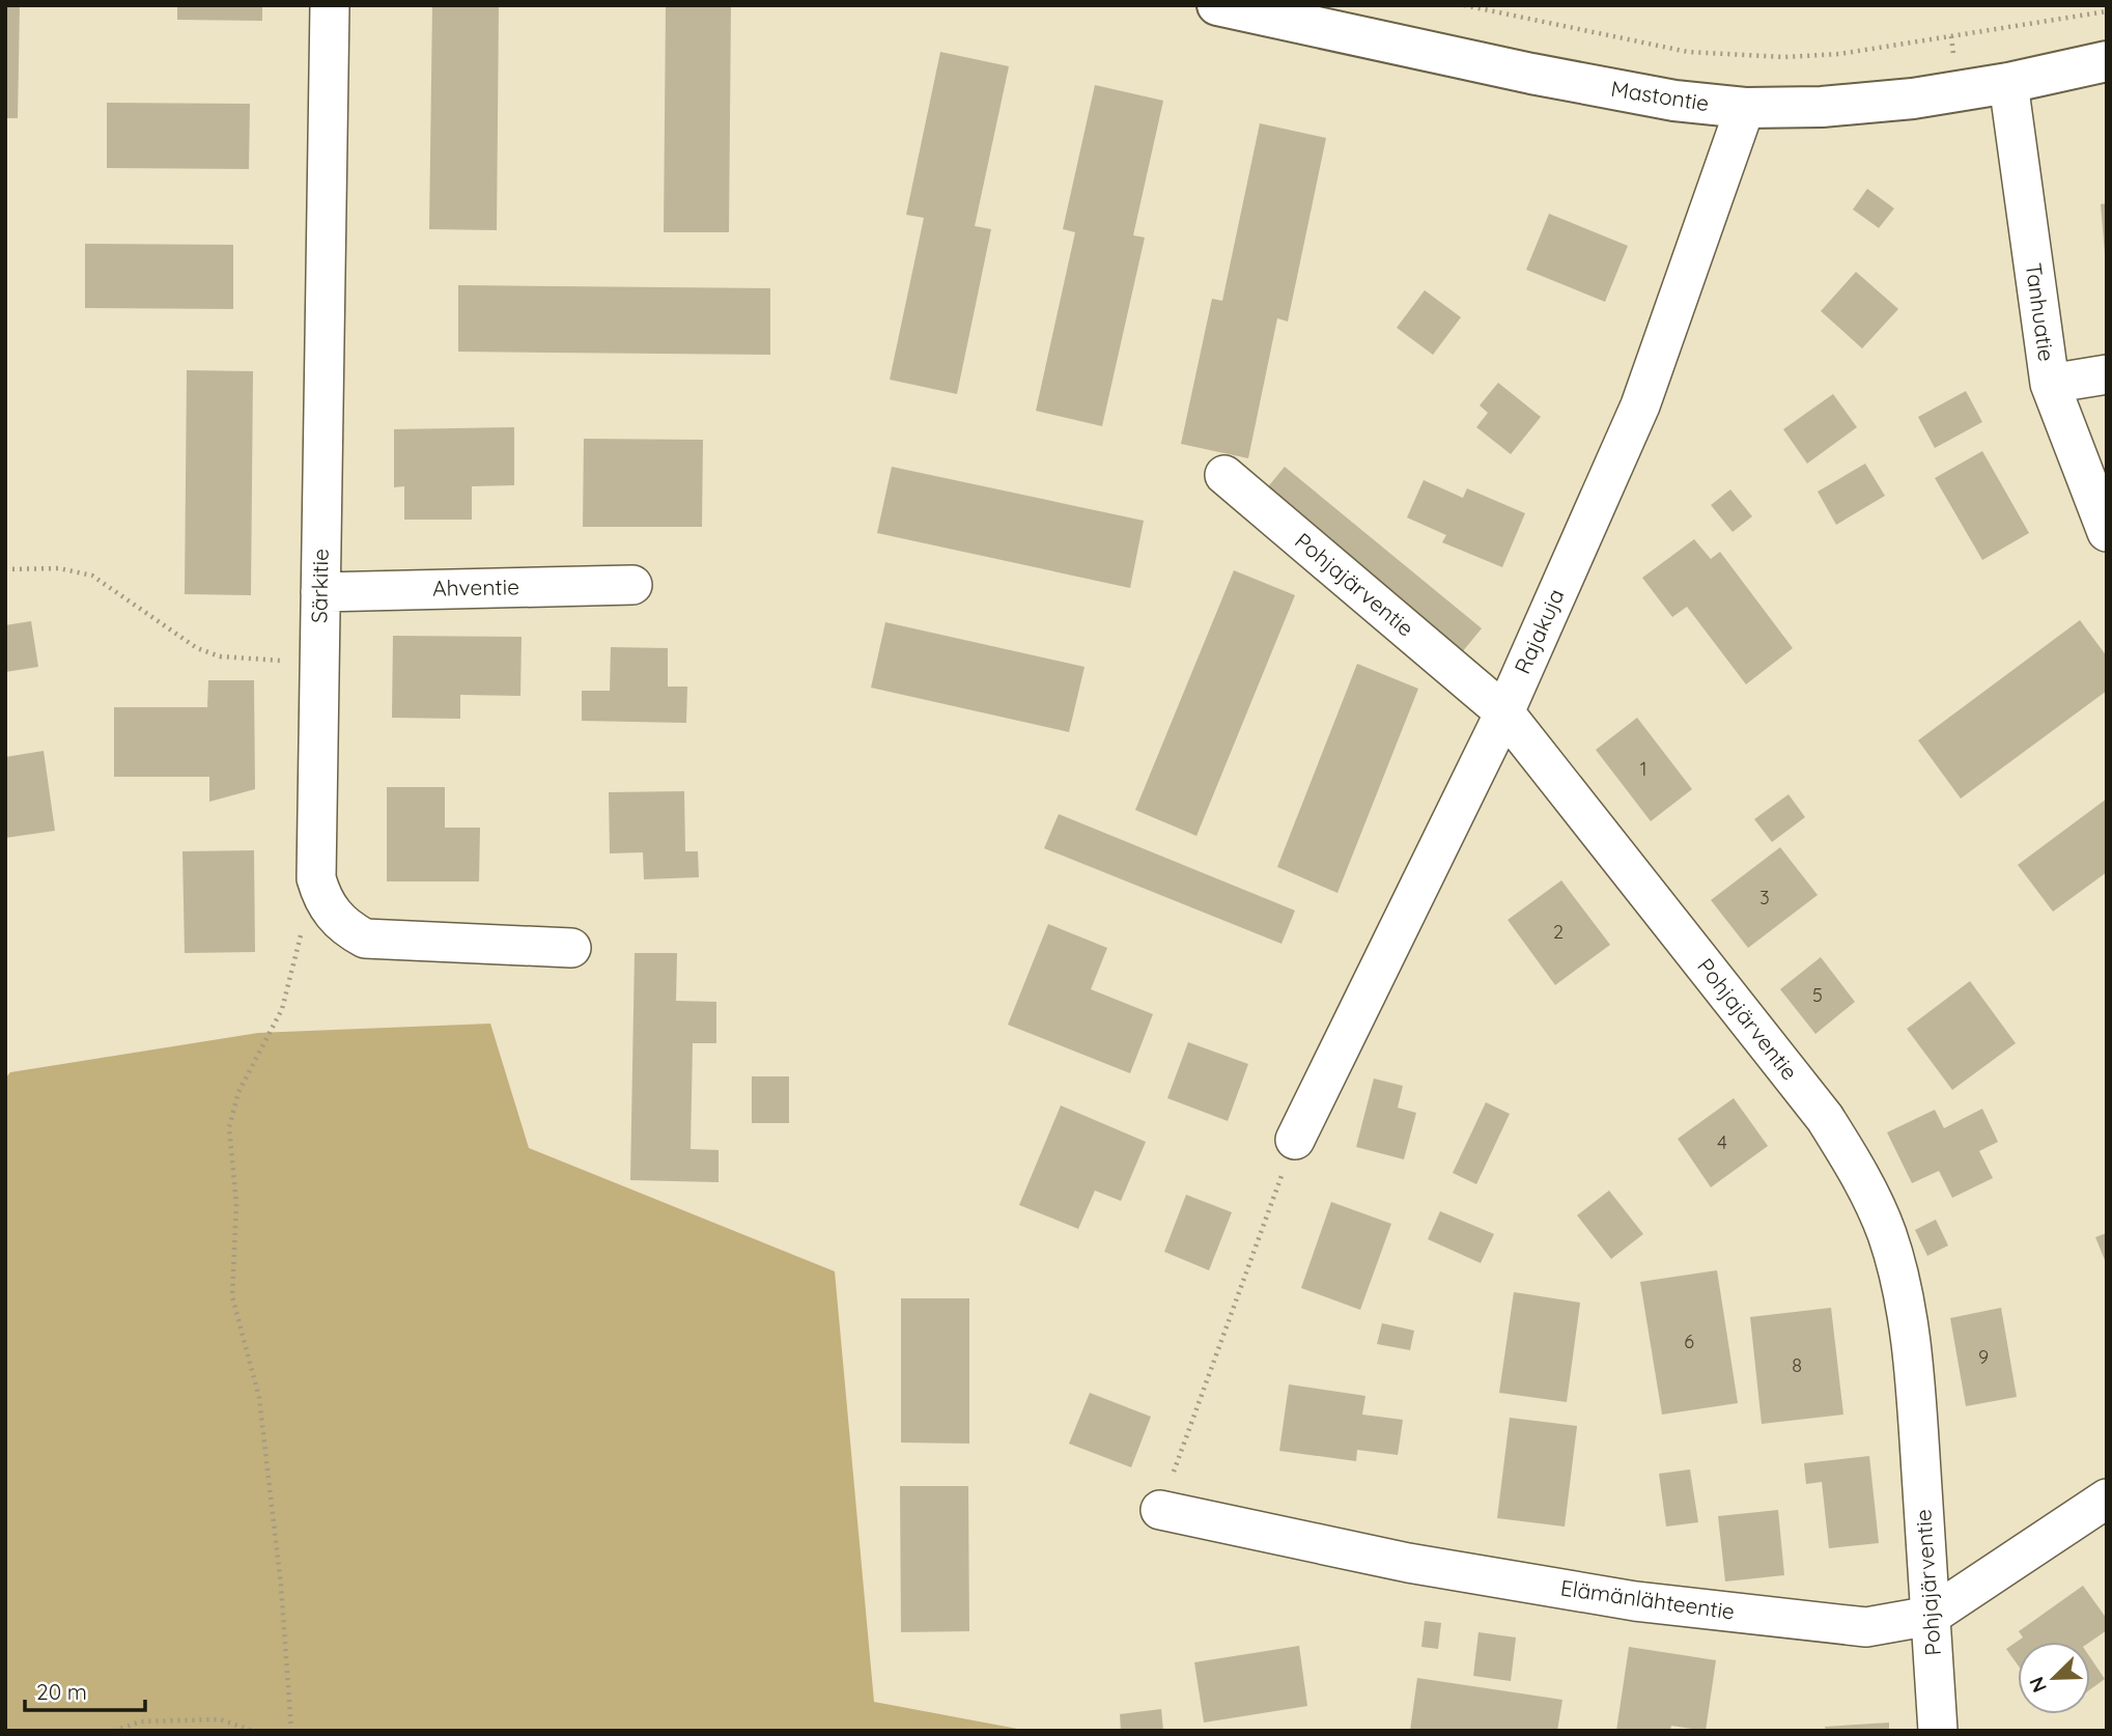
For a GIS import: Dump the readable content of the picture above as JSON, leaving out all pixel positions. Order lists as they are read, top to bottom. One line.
{"streets":{"street":["Mastontie","Tanhuatie","Pohjajärventie","Särkitie","Ahventie","Rajakuja","Elämänlähteentie"]},"crossings":[["Mastontie","Tanhuatie"],["Mastontie","Rajakuja"],["Pohjajärventie","Rajakuja"],["Pohjajärventie","Elämänlähteentie"],["Särkitie","Ahventie"]],"house_numbers":["1","3","2","5","4","6","9","8"],"scale_bar":"20 m","north":"bottom left"}
